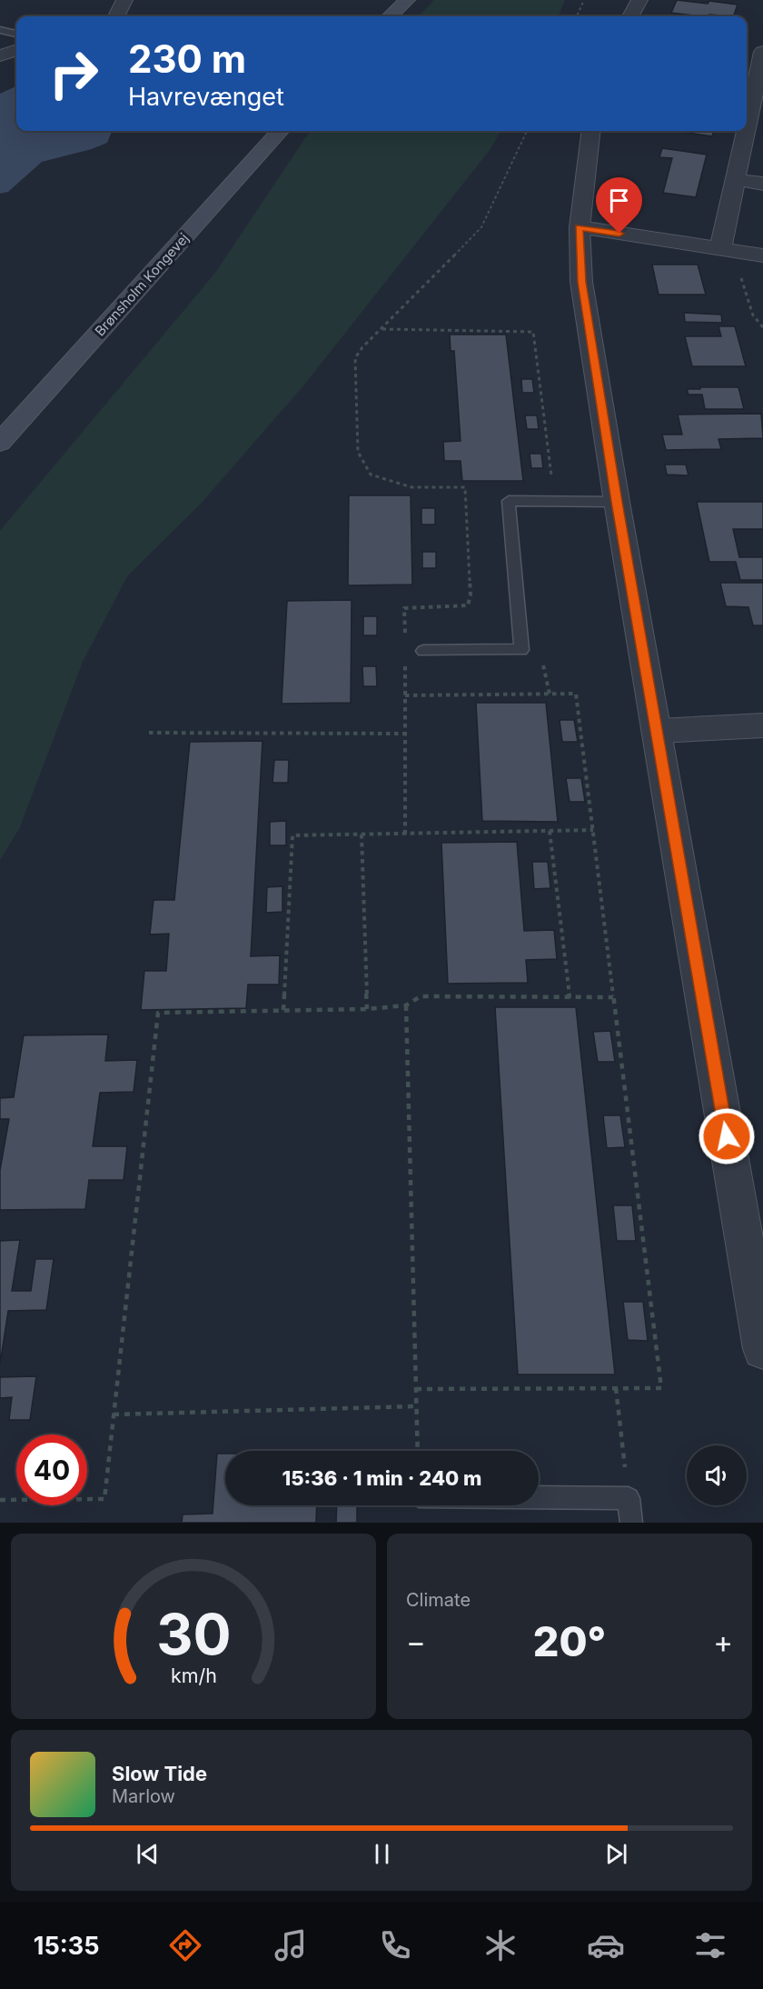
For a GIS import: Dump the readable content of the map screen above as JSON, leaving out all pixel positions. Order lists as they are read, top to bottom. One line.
{"streets":{"main road":["Brønsholm Kongevej"]},"page":{"turn":["230 m","Havrevænget"],"limit":"40","trip":"15:36 · 1 min · 240 m","tile":"Climate","heat":["−","20°","+"],"song":["Slow Tide","Marlow"],"tabs":"15:35","gauge":["30","km/h"]}}
